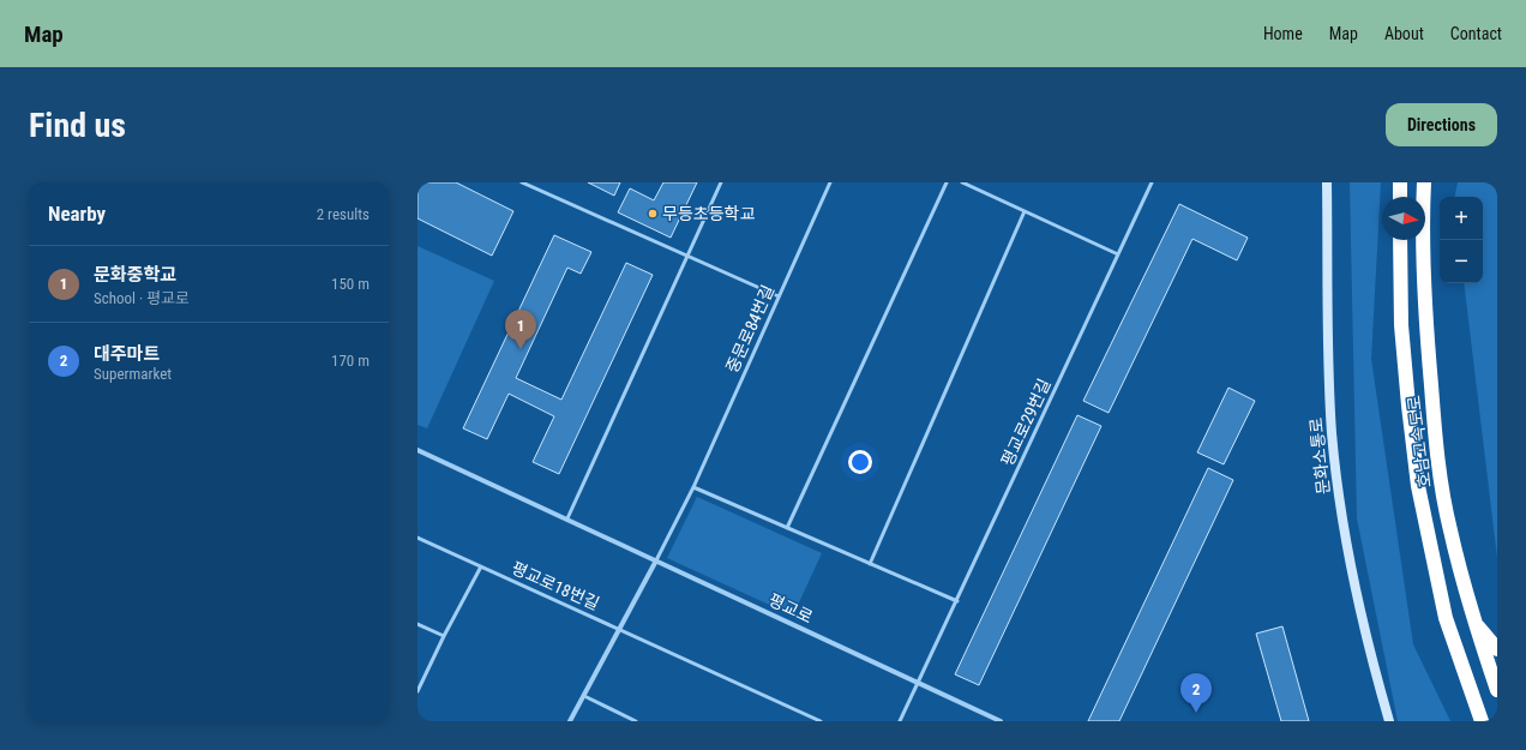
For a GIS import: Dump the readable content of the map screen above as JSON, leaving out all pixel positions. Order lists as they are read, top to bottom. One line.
{"streets":{"highway":["호남고속도로"],"street":["문화소통로","평교로"],"lane":["중문로84번길","평교로29번길","평교로18번길"]},"crossings":[["중문로84번길","평교로"],["평교로29번길","평교로"]],"places":["무등초등학교"],"north":"right","page":{"header":"Map","nav":["Home","Map","About","Contact"],"buttons":"Directions","title":"Find us","heading":["Nearby","2 results"],"map_buttons":["+","−"],"list":[{"mark":"1","name":"문화중학교","note":"School · 평교로","value":"150 m"},{"mark":"2","name":"대주마트","note":"Supermarket","value":"170 m"}],"pins":["1","2"]}}
